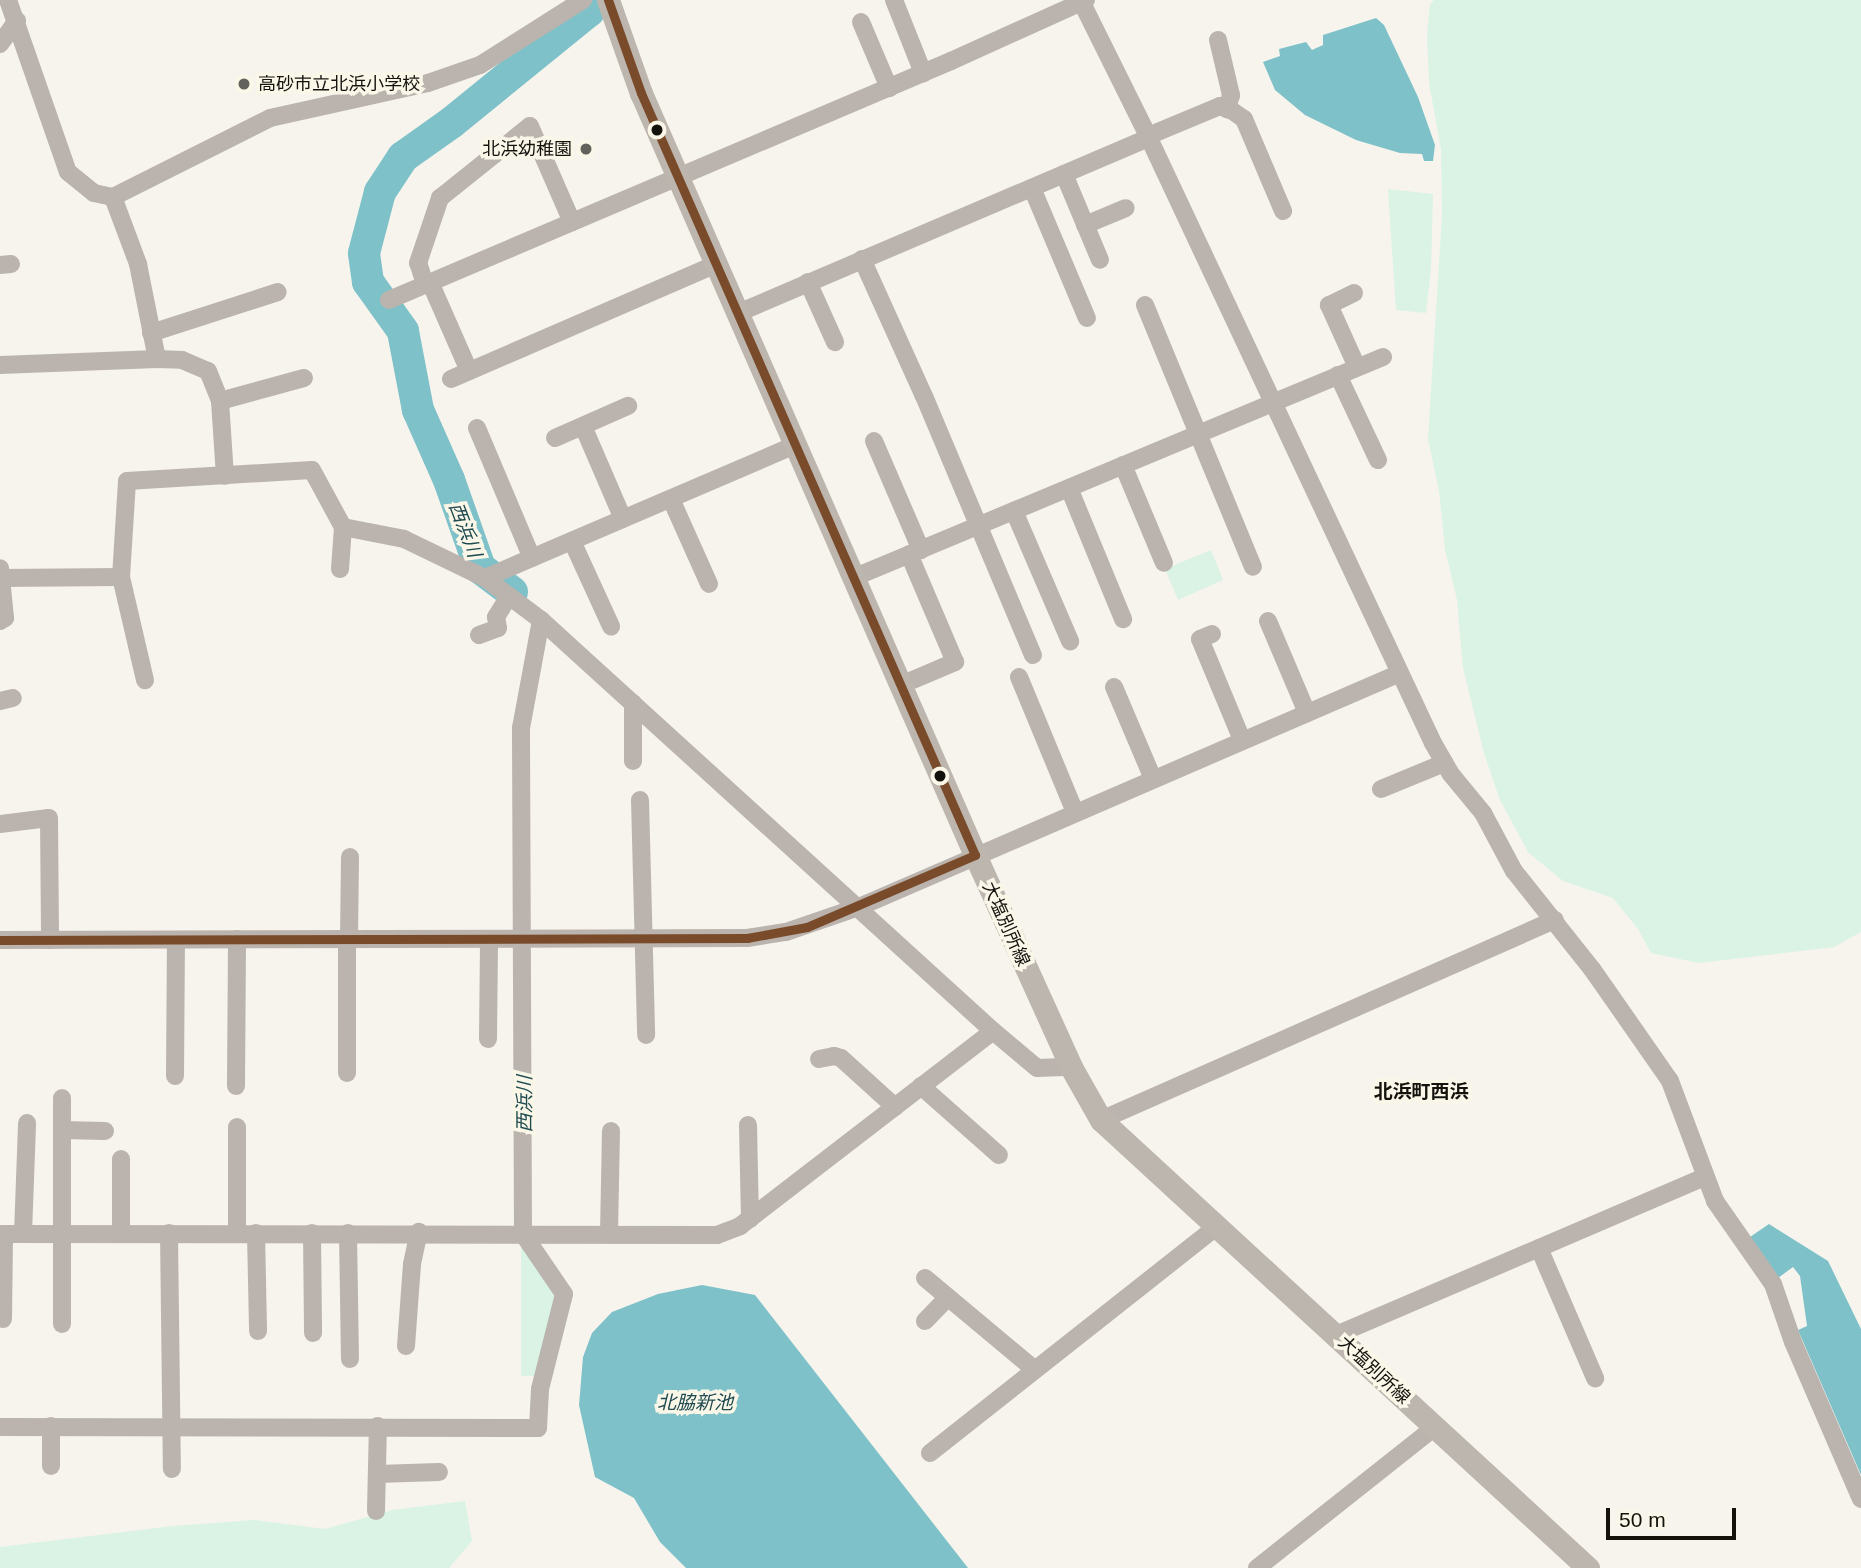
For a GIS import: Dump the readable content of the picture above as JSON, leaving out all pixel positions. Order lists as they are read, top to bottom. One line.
{"streets":{"main road":["大塩別所線"]},"districts":["北浜町西浜"],"water":["西浜川","北脇新池"],"places":["高砂市立北浜小学校","北浜幼稚園"],"scale_bar":"50 m"}
